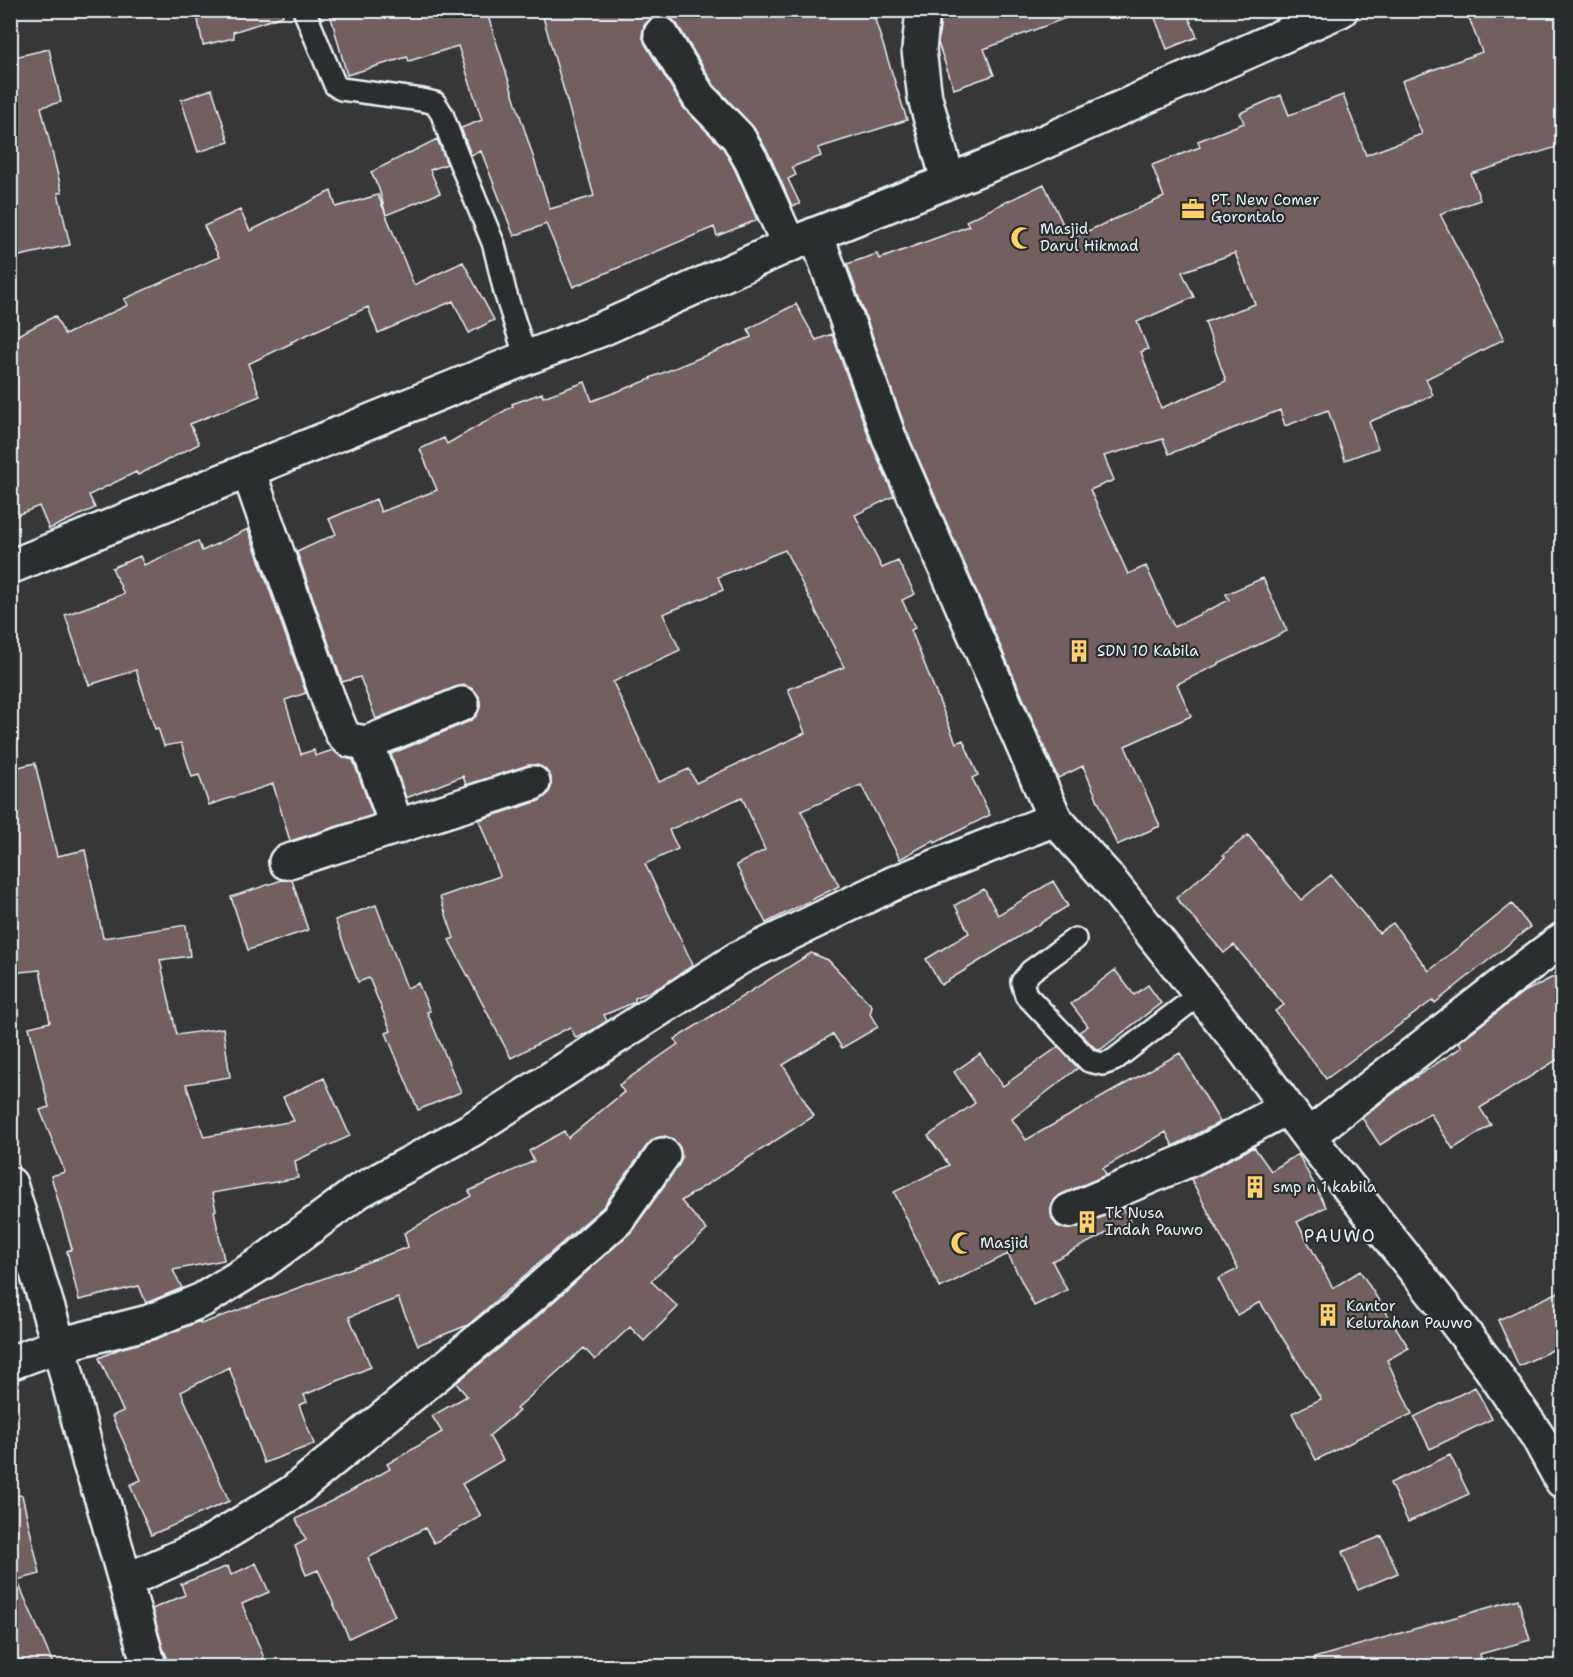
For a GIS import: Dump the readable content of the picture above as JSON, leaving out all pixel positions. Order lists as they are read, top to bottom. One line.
{"districts":["PAUWO"],"places":{"office":["PT. New Comer Gorontalo"],"mosque":["Masjid Darul Hikmad","Masjid"],"building":["SDN 10 Kabila","smp n 1 kabila","Tk Nusa Indah Pauwo","Kantor Kelurahan Pauwo"]}}
